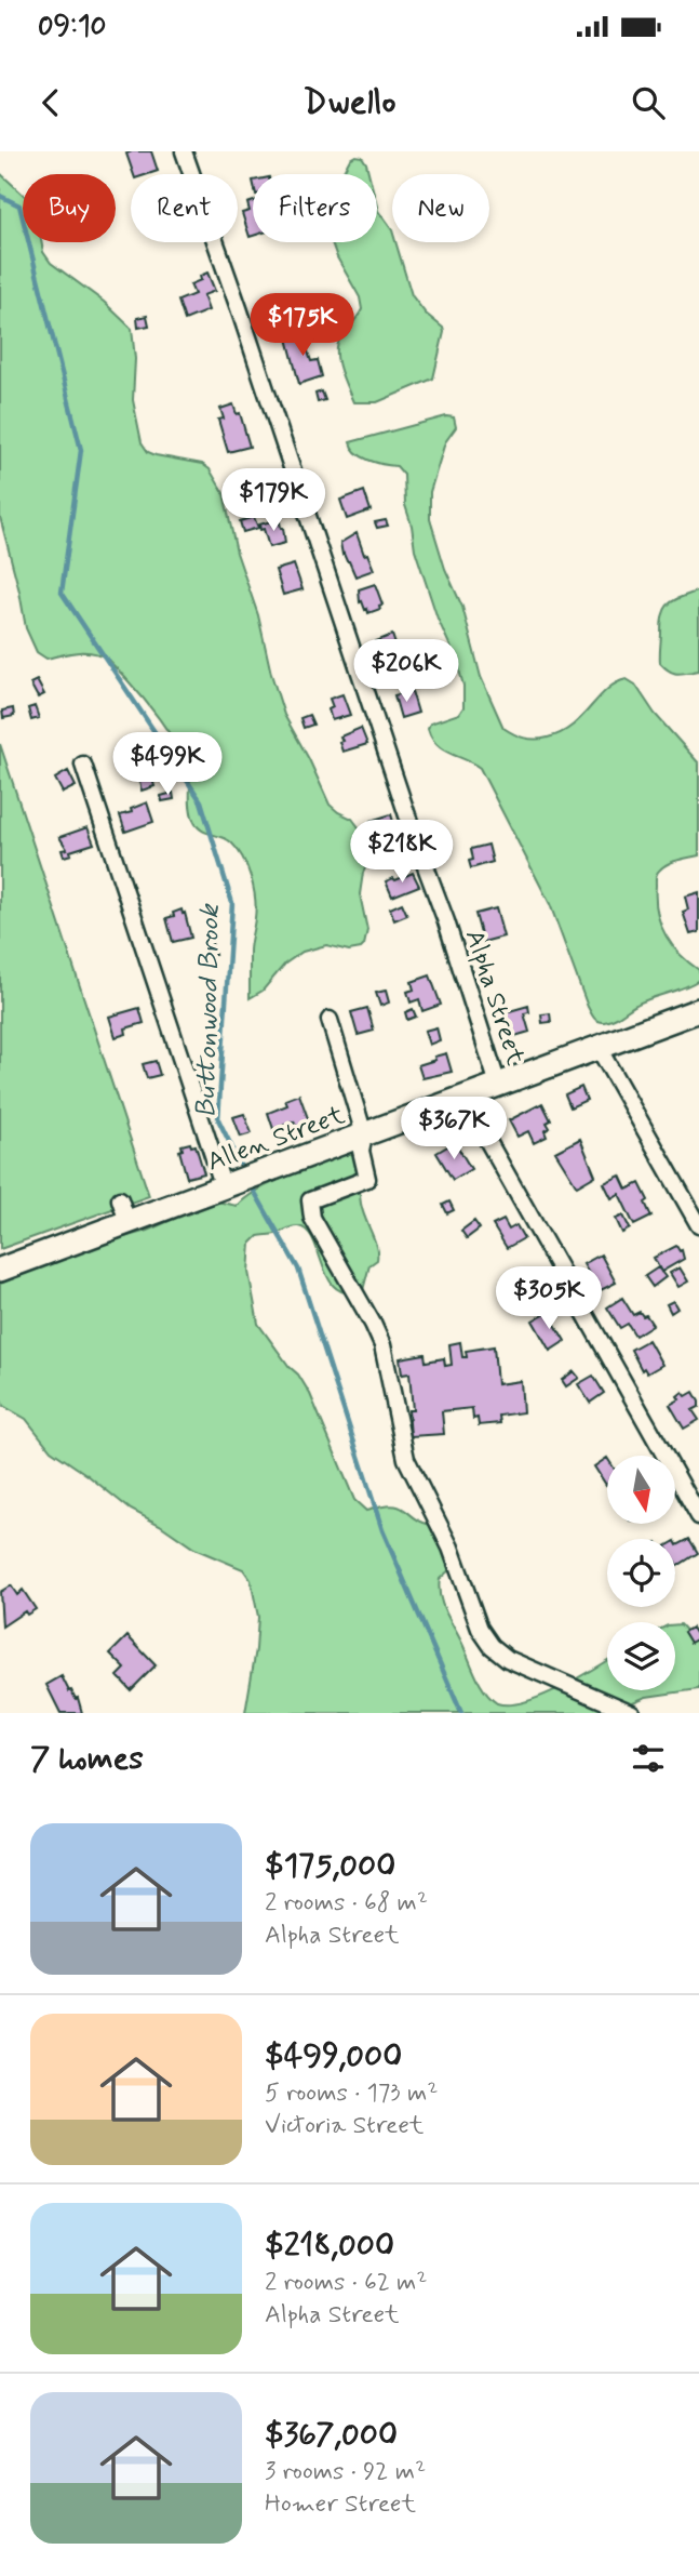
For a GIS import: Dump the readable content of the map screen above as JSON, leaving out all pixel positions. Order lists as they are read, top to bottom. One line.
{"streets":{"street":["Alpha Street","Allen Street"]},"crossings":[["Alpha Street","Allen Street"]],"water":["Buttonwood Brook"],"north":"bottom","page":{"status":"09:10","header":"Dwello","chip":["Buy","Rent","Filters","New"],"price":["$175K","$179K","$206K","$499K","$218K","$367K","$305K"],"heading":"7 homes","list":[{"name":"$175,000","note":"2 rooms · 68 m² · Alpha Street"},{"name":"$499,000","note":"5 rooms · 173 m² · Victoria Street"},{"name":"$218,000","note":"2 rooms · 62 m² · Alpha Street"},{"name":"$367,000","note":"3 rooms · 92 m² · Homer Street"}]}}
